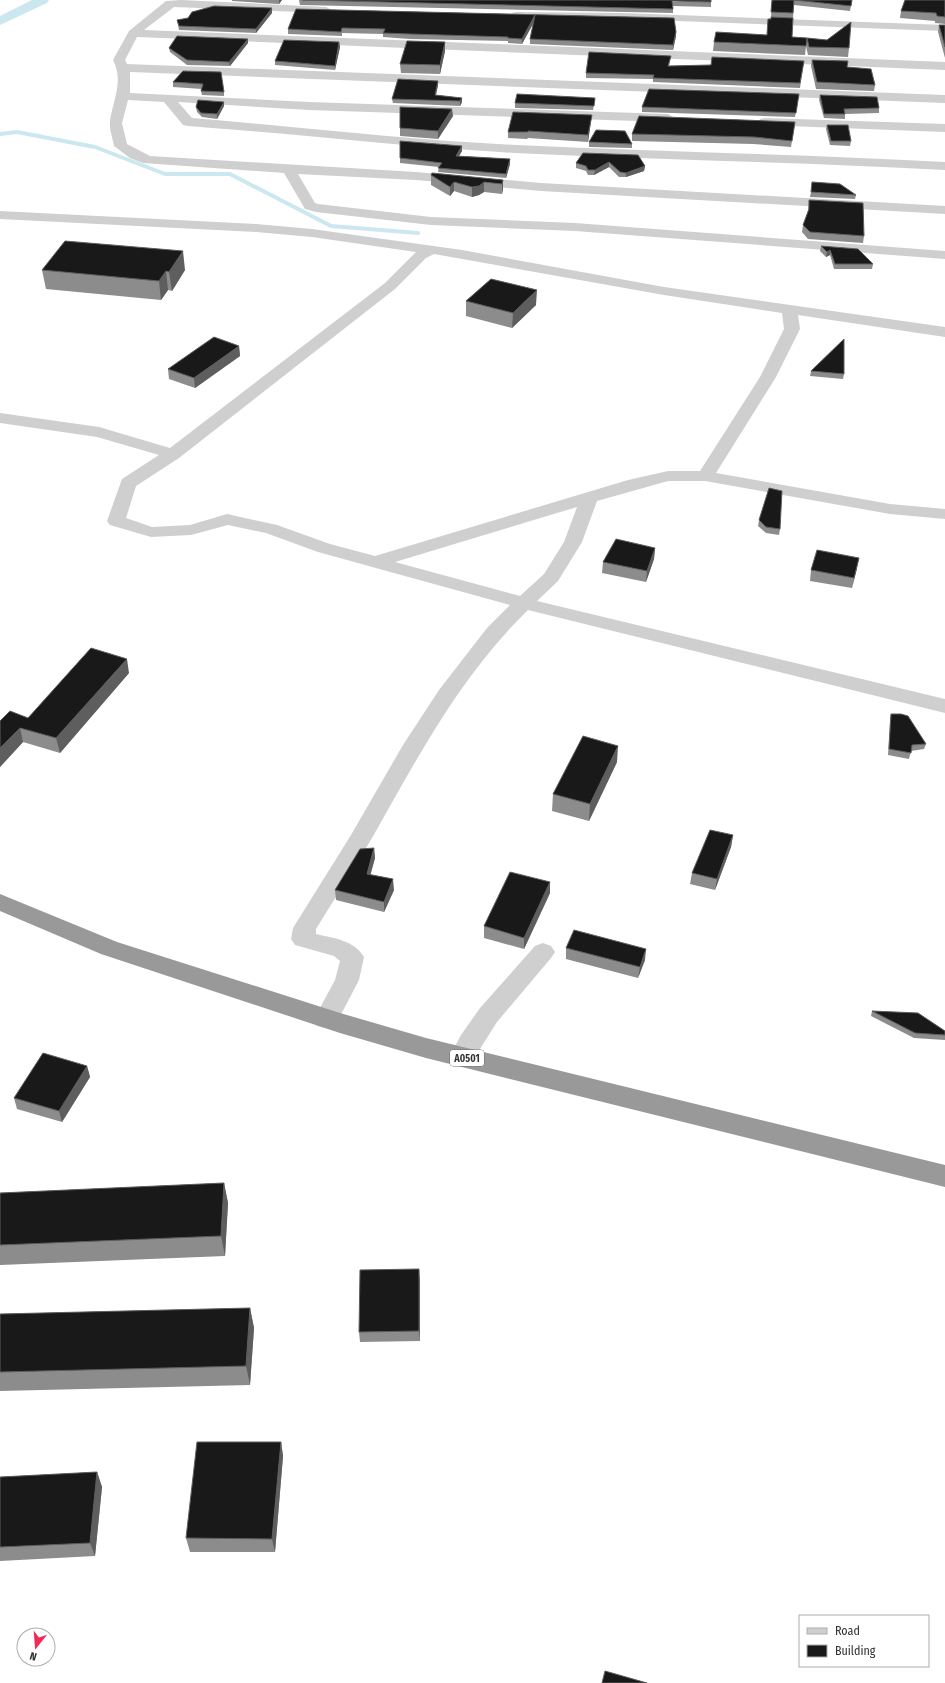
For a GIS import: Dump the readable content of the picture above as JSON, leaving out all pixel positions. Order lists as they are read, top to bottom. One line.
{"streets":{"highway":["A0501"]},"legend":["Road","Building"],"north":"bottom"}
